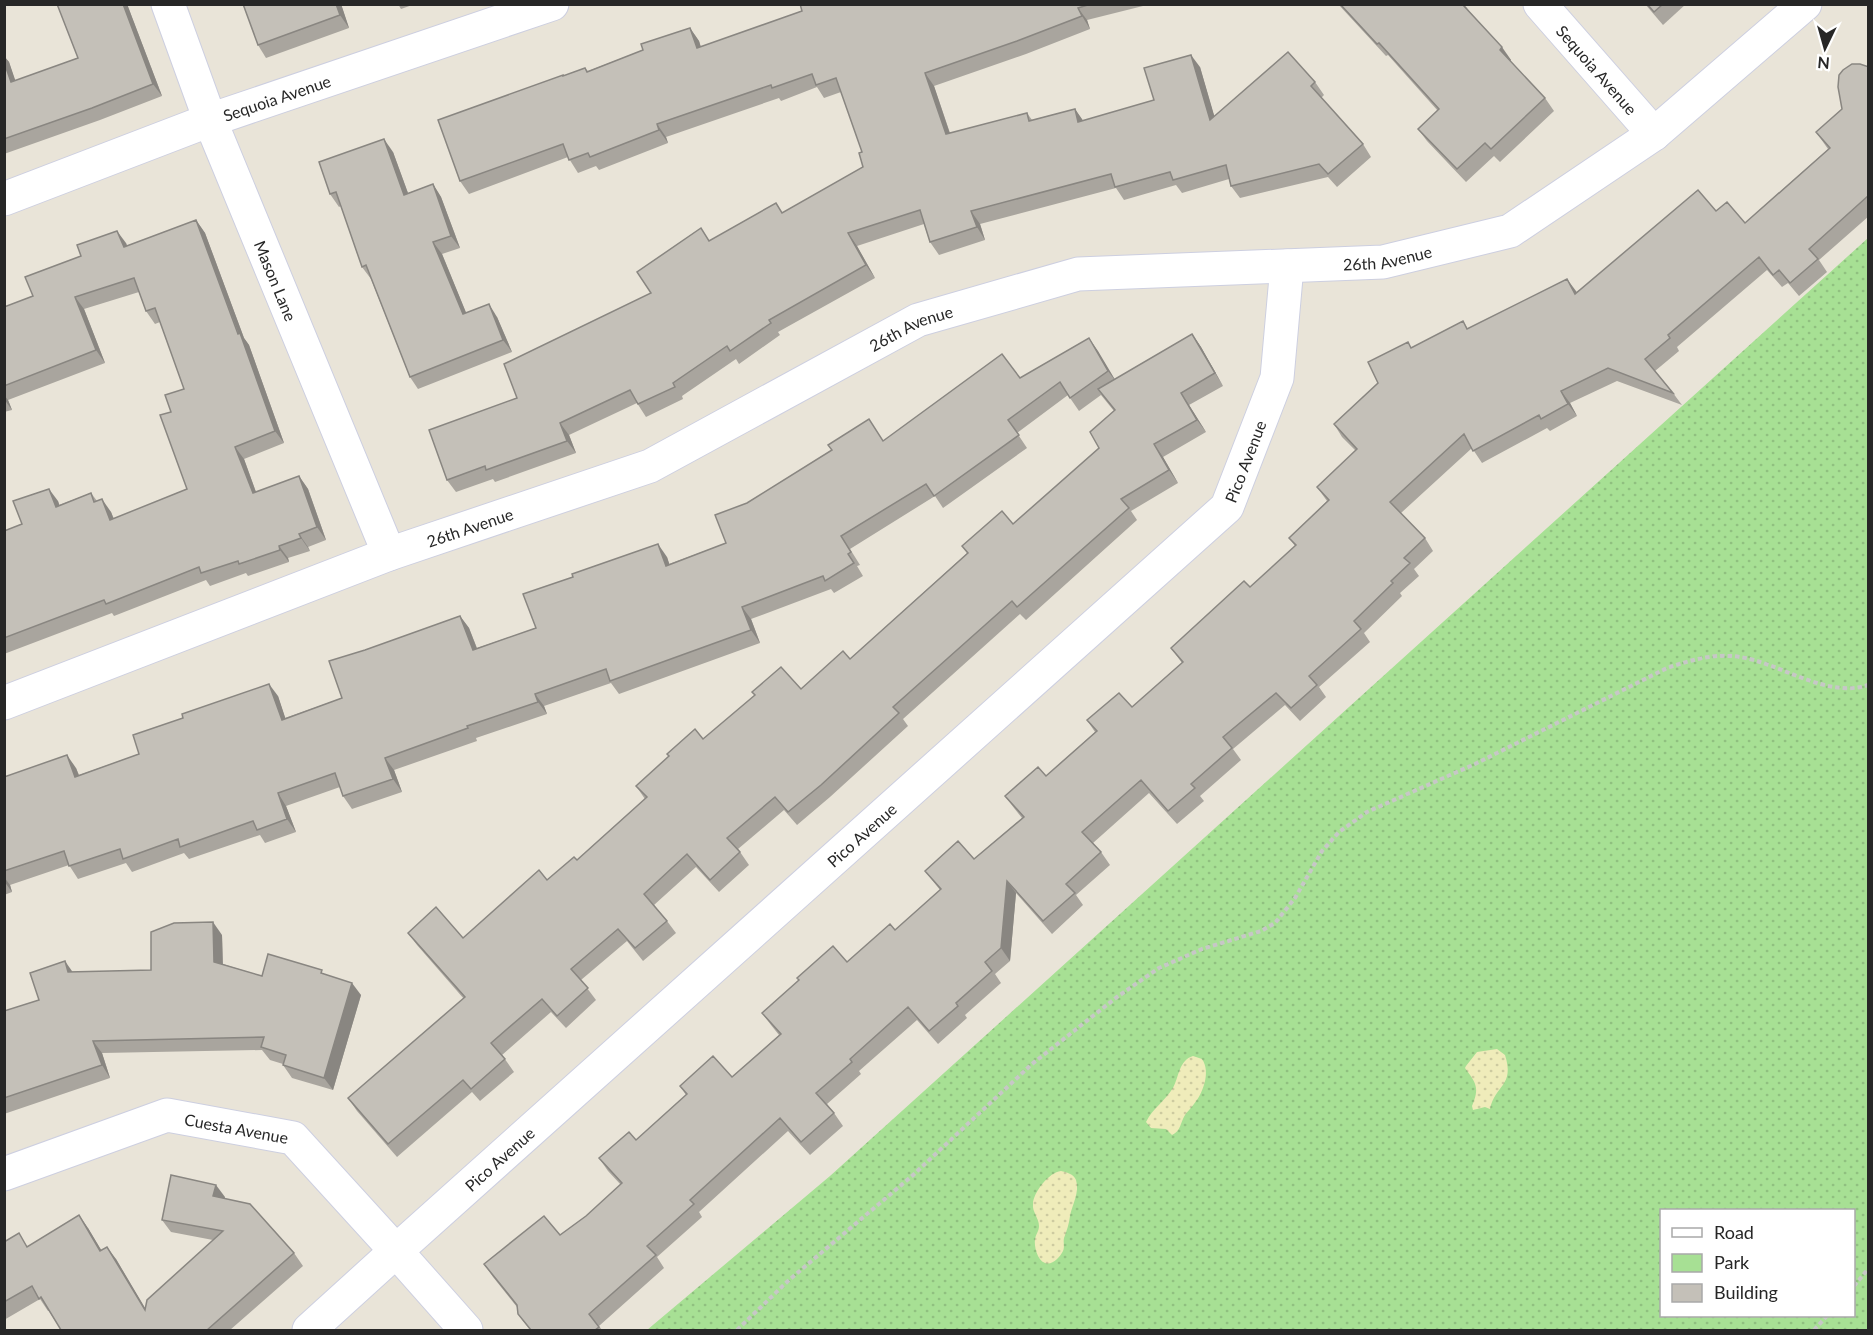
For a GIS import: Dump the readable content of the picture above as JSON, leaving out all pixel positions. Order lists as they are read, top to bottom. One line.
{"streets":{"street":["Sequoia Avenue","26th Avenue","Mason Lane","Pico Avenue","Cuesta Avenue"]},"crossings":[["Sequoia Avenue","26th Avenue"],["Sequoia Avenue","Mason Lane"],["26th Avenue","Mason Lane"],["26th Avenue","Pico Avenue"],["Pico Avenue","Cuesta Avenue"]],"legend":["Road","Park","Building"],"north":"bottom"}
